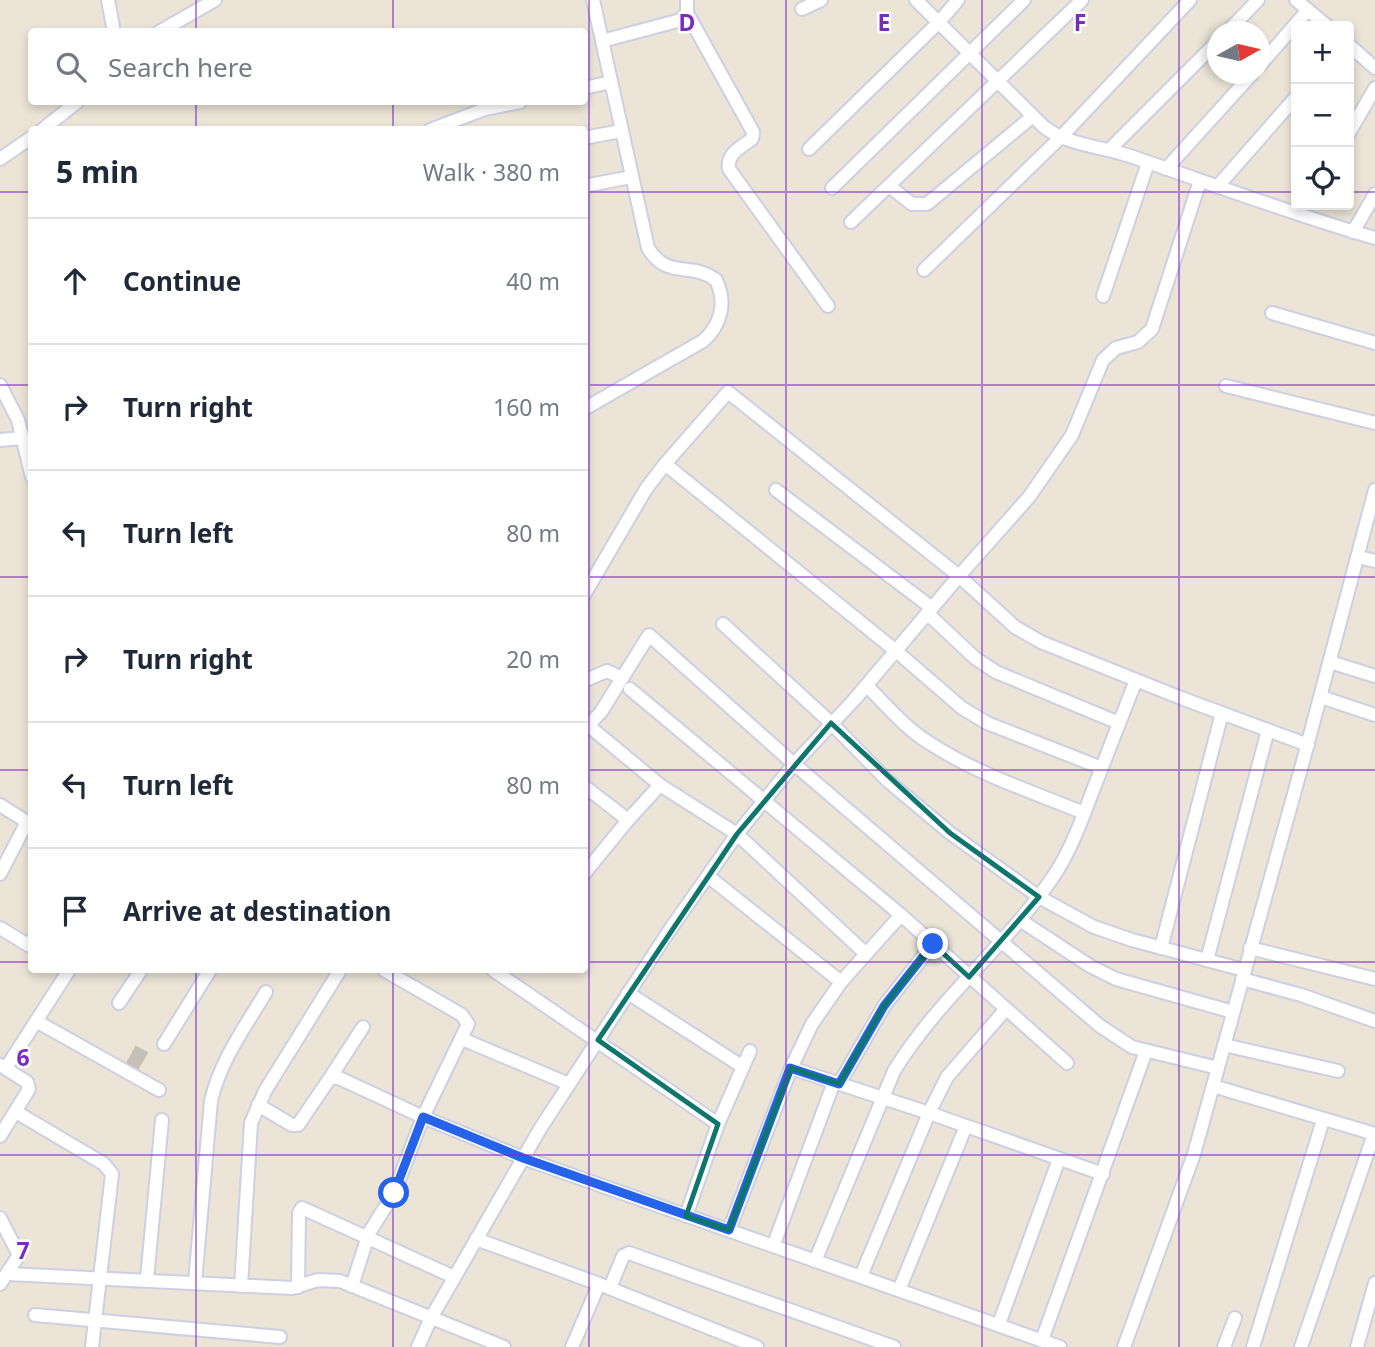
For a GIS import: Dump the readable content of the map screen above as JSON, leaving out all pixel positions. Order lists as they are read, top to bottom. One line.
{"north":"right","page":{"map_buttons":["+","−"],"search":"Search here","heading":["5 min","Walk · 380 m"],"list":[["Continue","40 m"],["Turn right","160 m"],["Turn left","80 m"],["Turn right","20 m"],["Turn left","80 m"],"Arrive at destination"]},"grid":{"columns":["D","E","F"],"rows":["6","7"]}}
